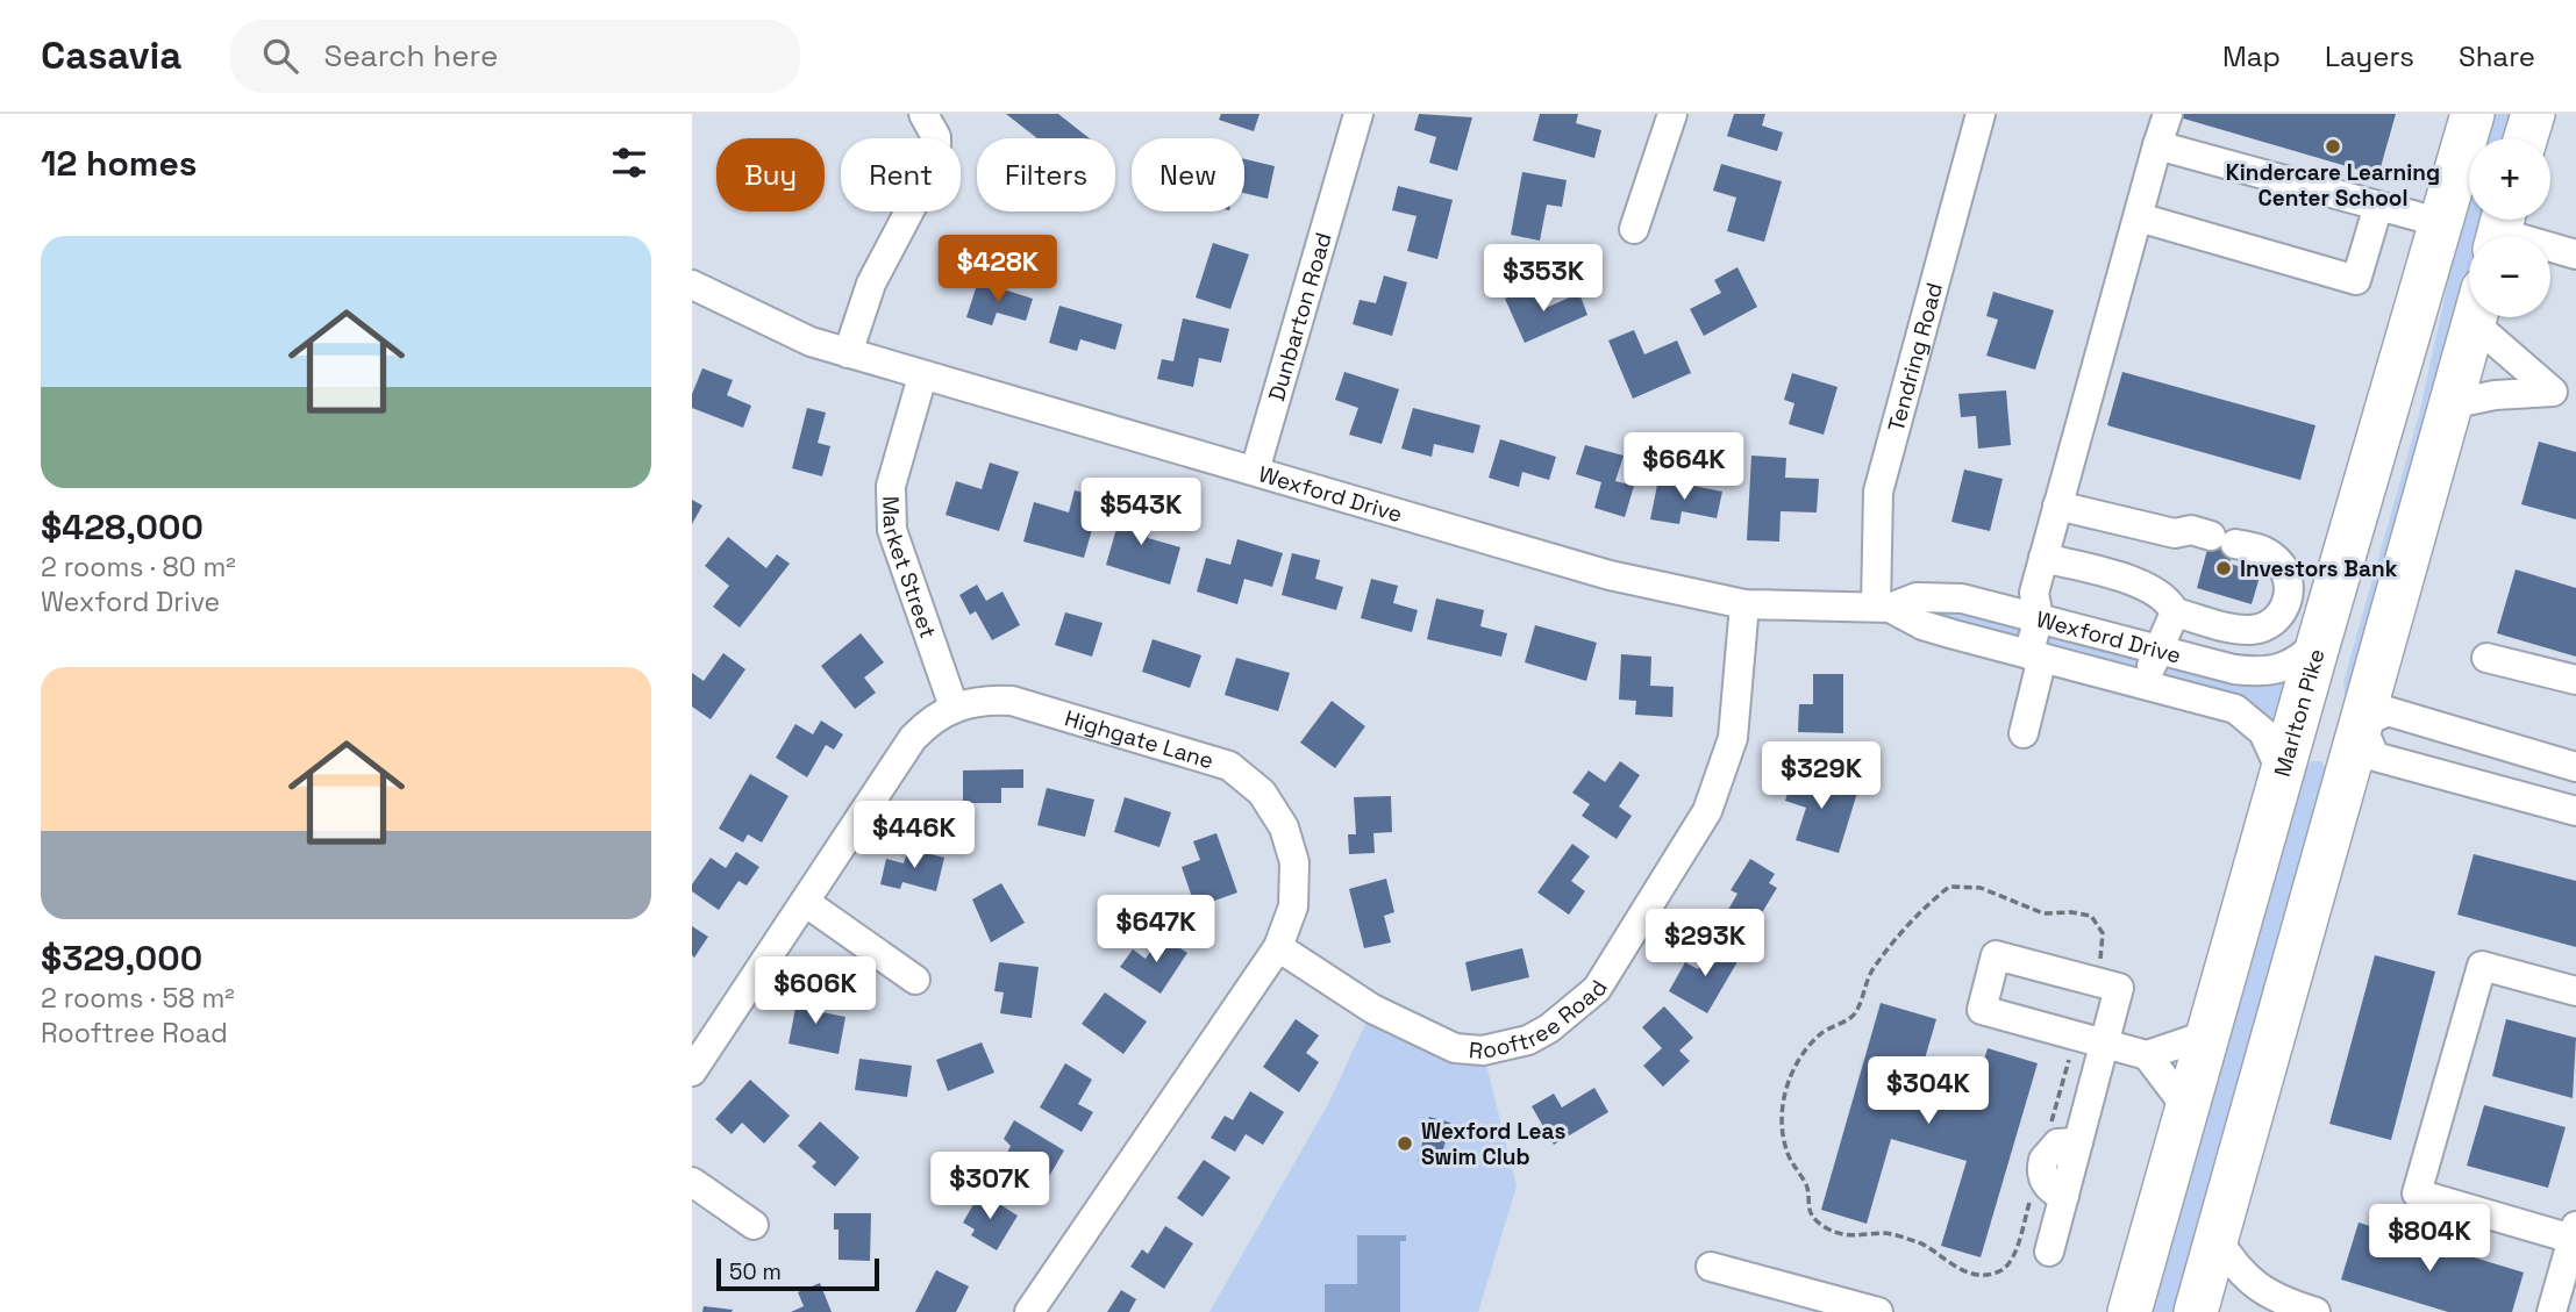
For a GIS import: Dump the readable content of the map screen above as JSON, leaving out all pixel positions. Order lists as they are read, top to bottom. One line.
{"streets":{"highway":["Marlton Pike"],"street":["Dunbarton Road","Tendring Road","Wexford Drive","Market Street","Highgate Lane","Rooftree Road"]},"crossings":[["Dunbarton Road","Wexford Drive"],["Tendring Road","Wexford Drive"],["Wexford Drive","Market Street"],["Wexford Drive","Marlton Pike"],["Wexford Drive","Rooftree Road"],["Market Street","Highgate Lane"],["Highgate Lane","Rooftree Road"]],"places":["Kindercare Learning Center School","Investors Bank","Wexford Leas Swim Club"],"scale_bar":"50 m","page":{"header":"Casavia","search":"Search here","nav":["Map","Layers","Share"],"heading":"12 homes","map_buttons":["+","−"],"chip":["Buy","Rent","Filters","New"],"list":[{"name":"$428,000","note":"2 rooms · 80 m² · Wexford Drive"},{"name":"$329,000","note":"2 rooms · 58 m² · Rooftree Road"}],"price":["$428K","$353K","$664K","$543K","$329K","$446K","$647K","$293K","$606K","$304K","$307K","$804K"],"scale":"50 m"}}
